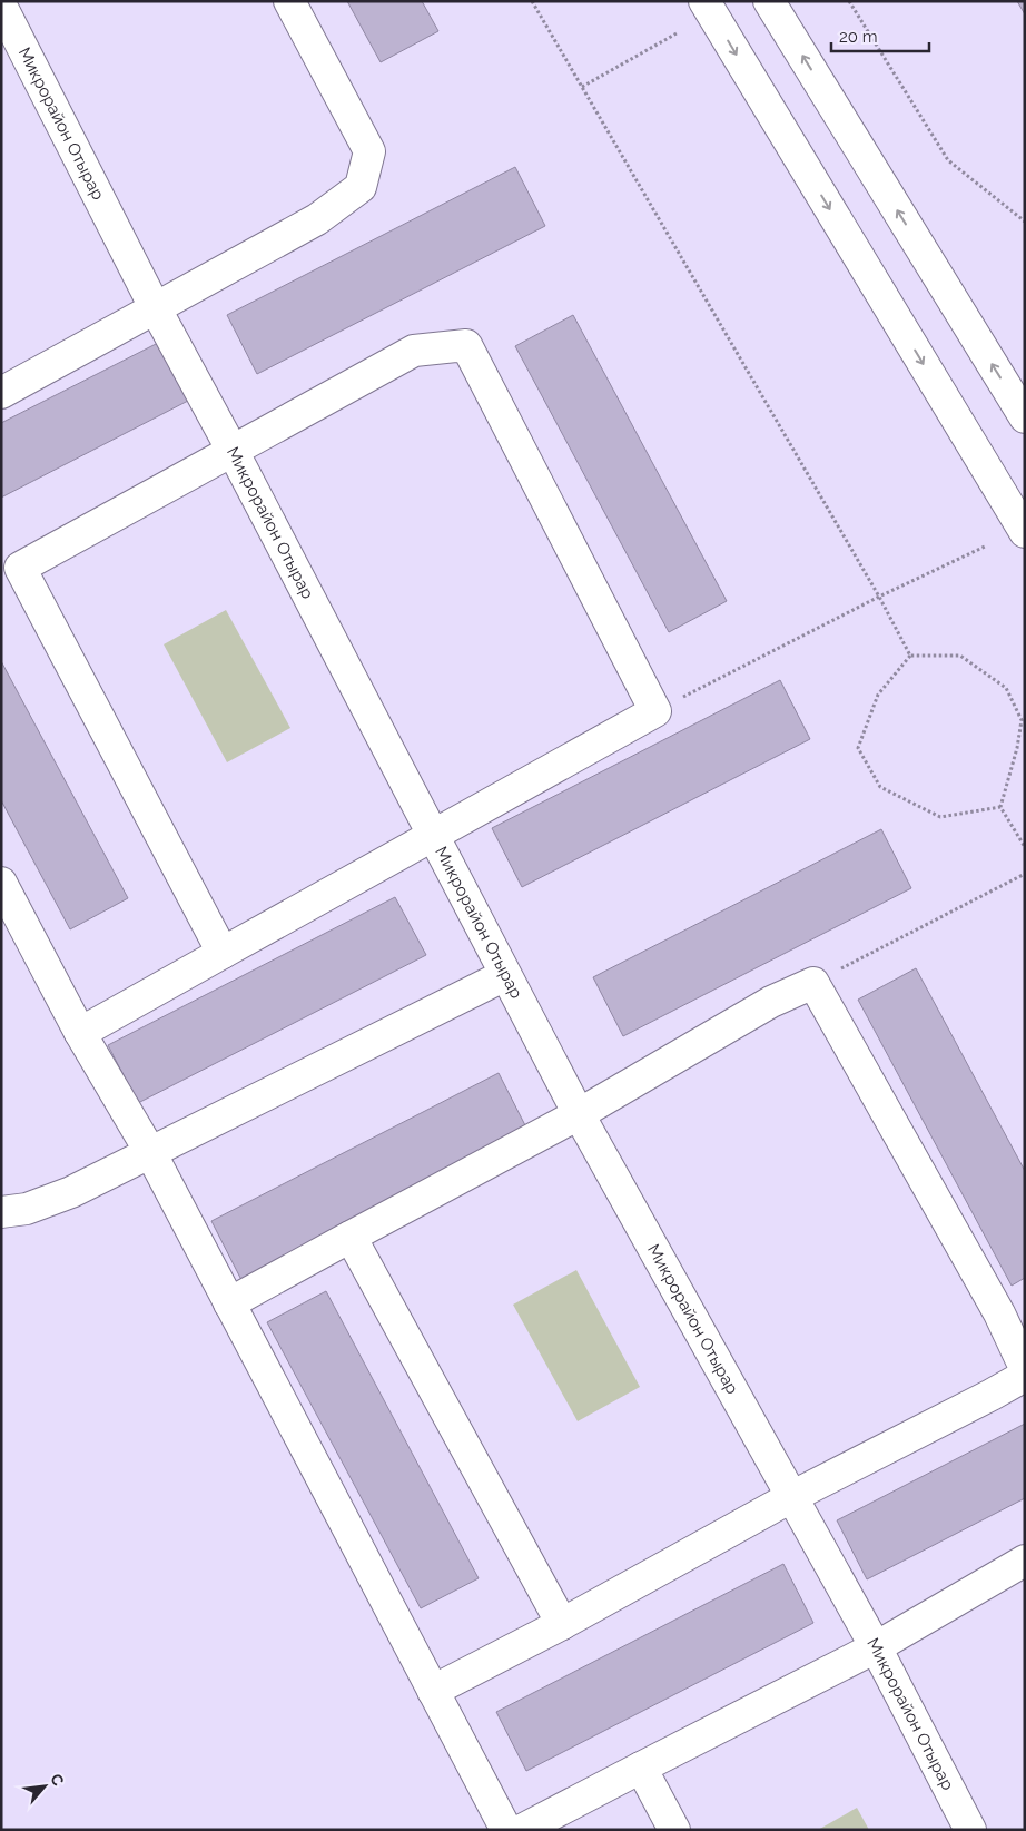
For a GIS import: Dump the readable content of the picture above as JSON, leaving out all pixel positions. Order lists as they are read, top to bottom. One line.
{"streets":{"street":["Микрорайон Отырар"]},"scale_bar":"20 m","north":"top right"}
